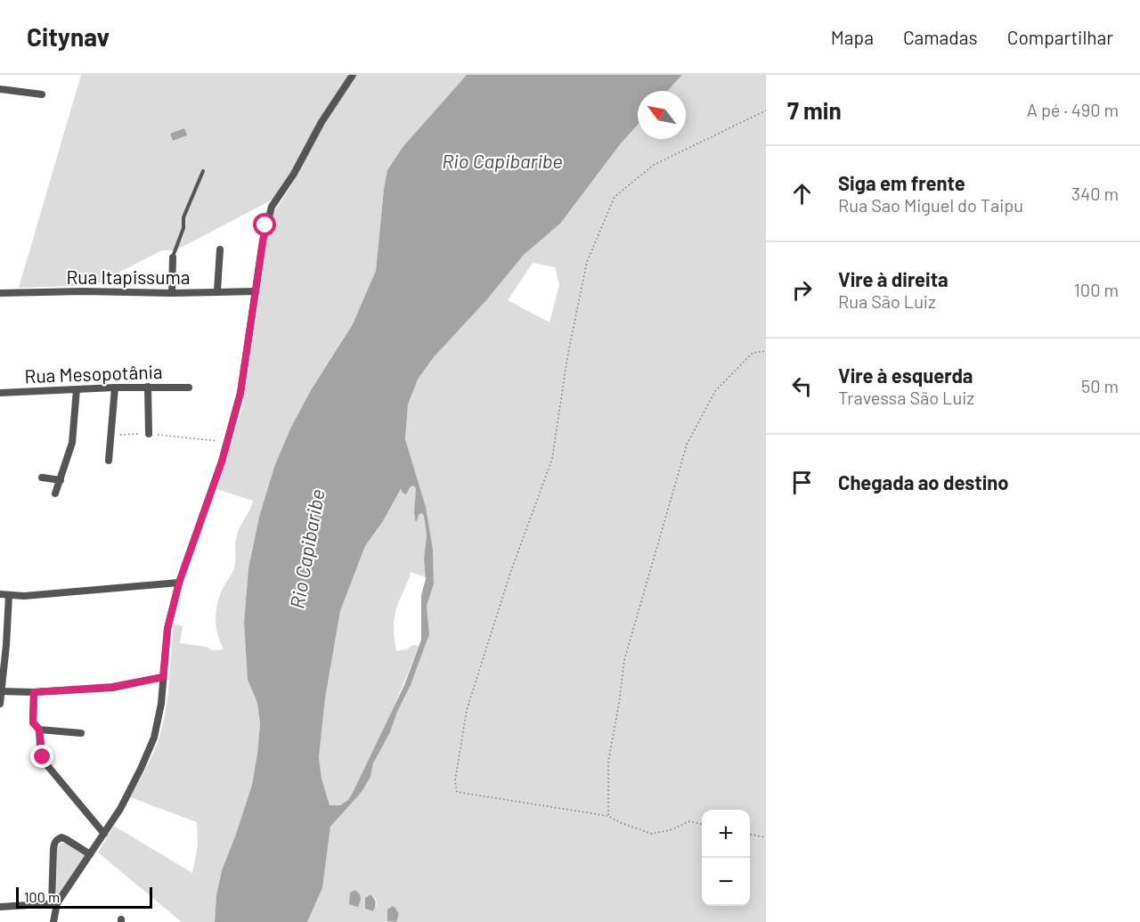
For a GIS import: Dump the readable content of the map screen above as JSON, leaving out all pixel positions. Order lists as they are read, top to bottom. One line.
{"streets":{"street":["Rua Itapissuma","Rua Mesopotânia"]},"water":["Rio Capibaribe"],"scale_bar":"100 m","north":"top left","page":{"header":"Citynav","nav":["Mapa","Camadas","Compartilhar"],"heading":["7 min","A pé · 490 m"],"list":[["Siga em frente","Rua Sao Miguel do Taipu","340 m"],["Vire à direita","Rua São Luiz","100 m"],["Vire à esquerda","Travessa São Luiz","50 m"],"Chegada ao destino"],"map_buttons":["+","−"],"scale":"100 m"}}
